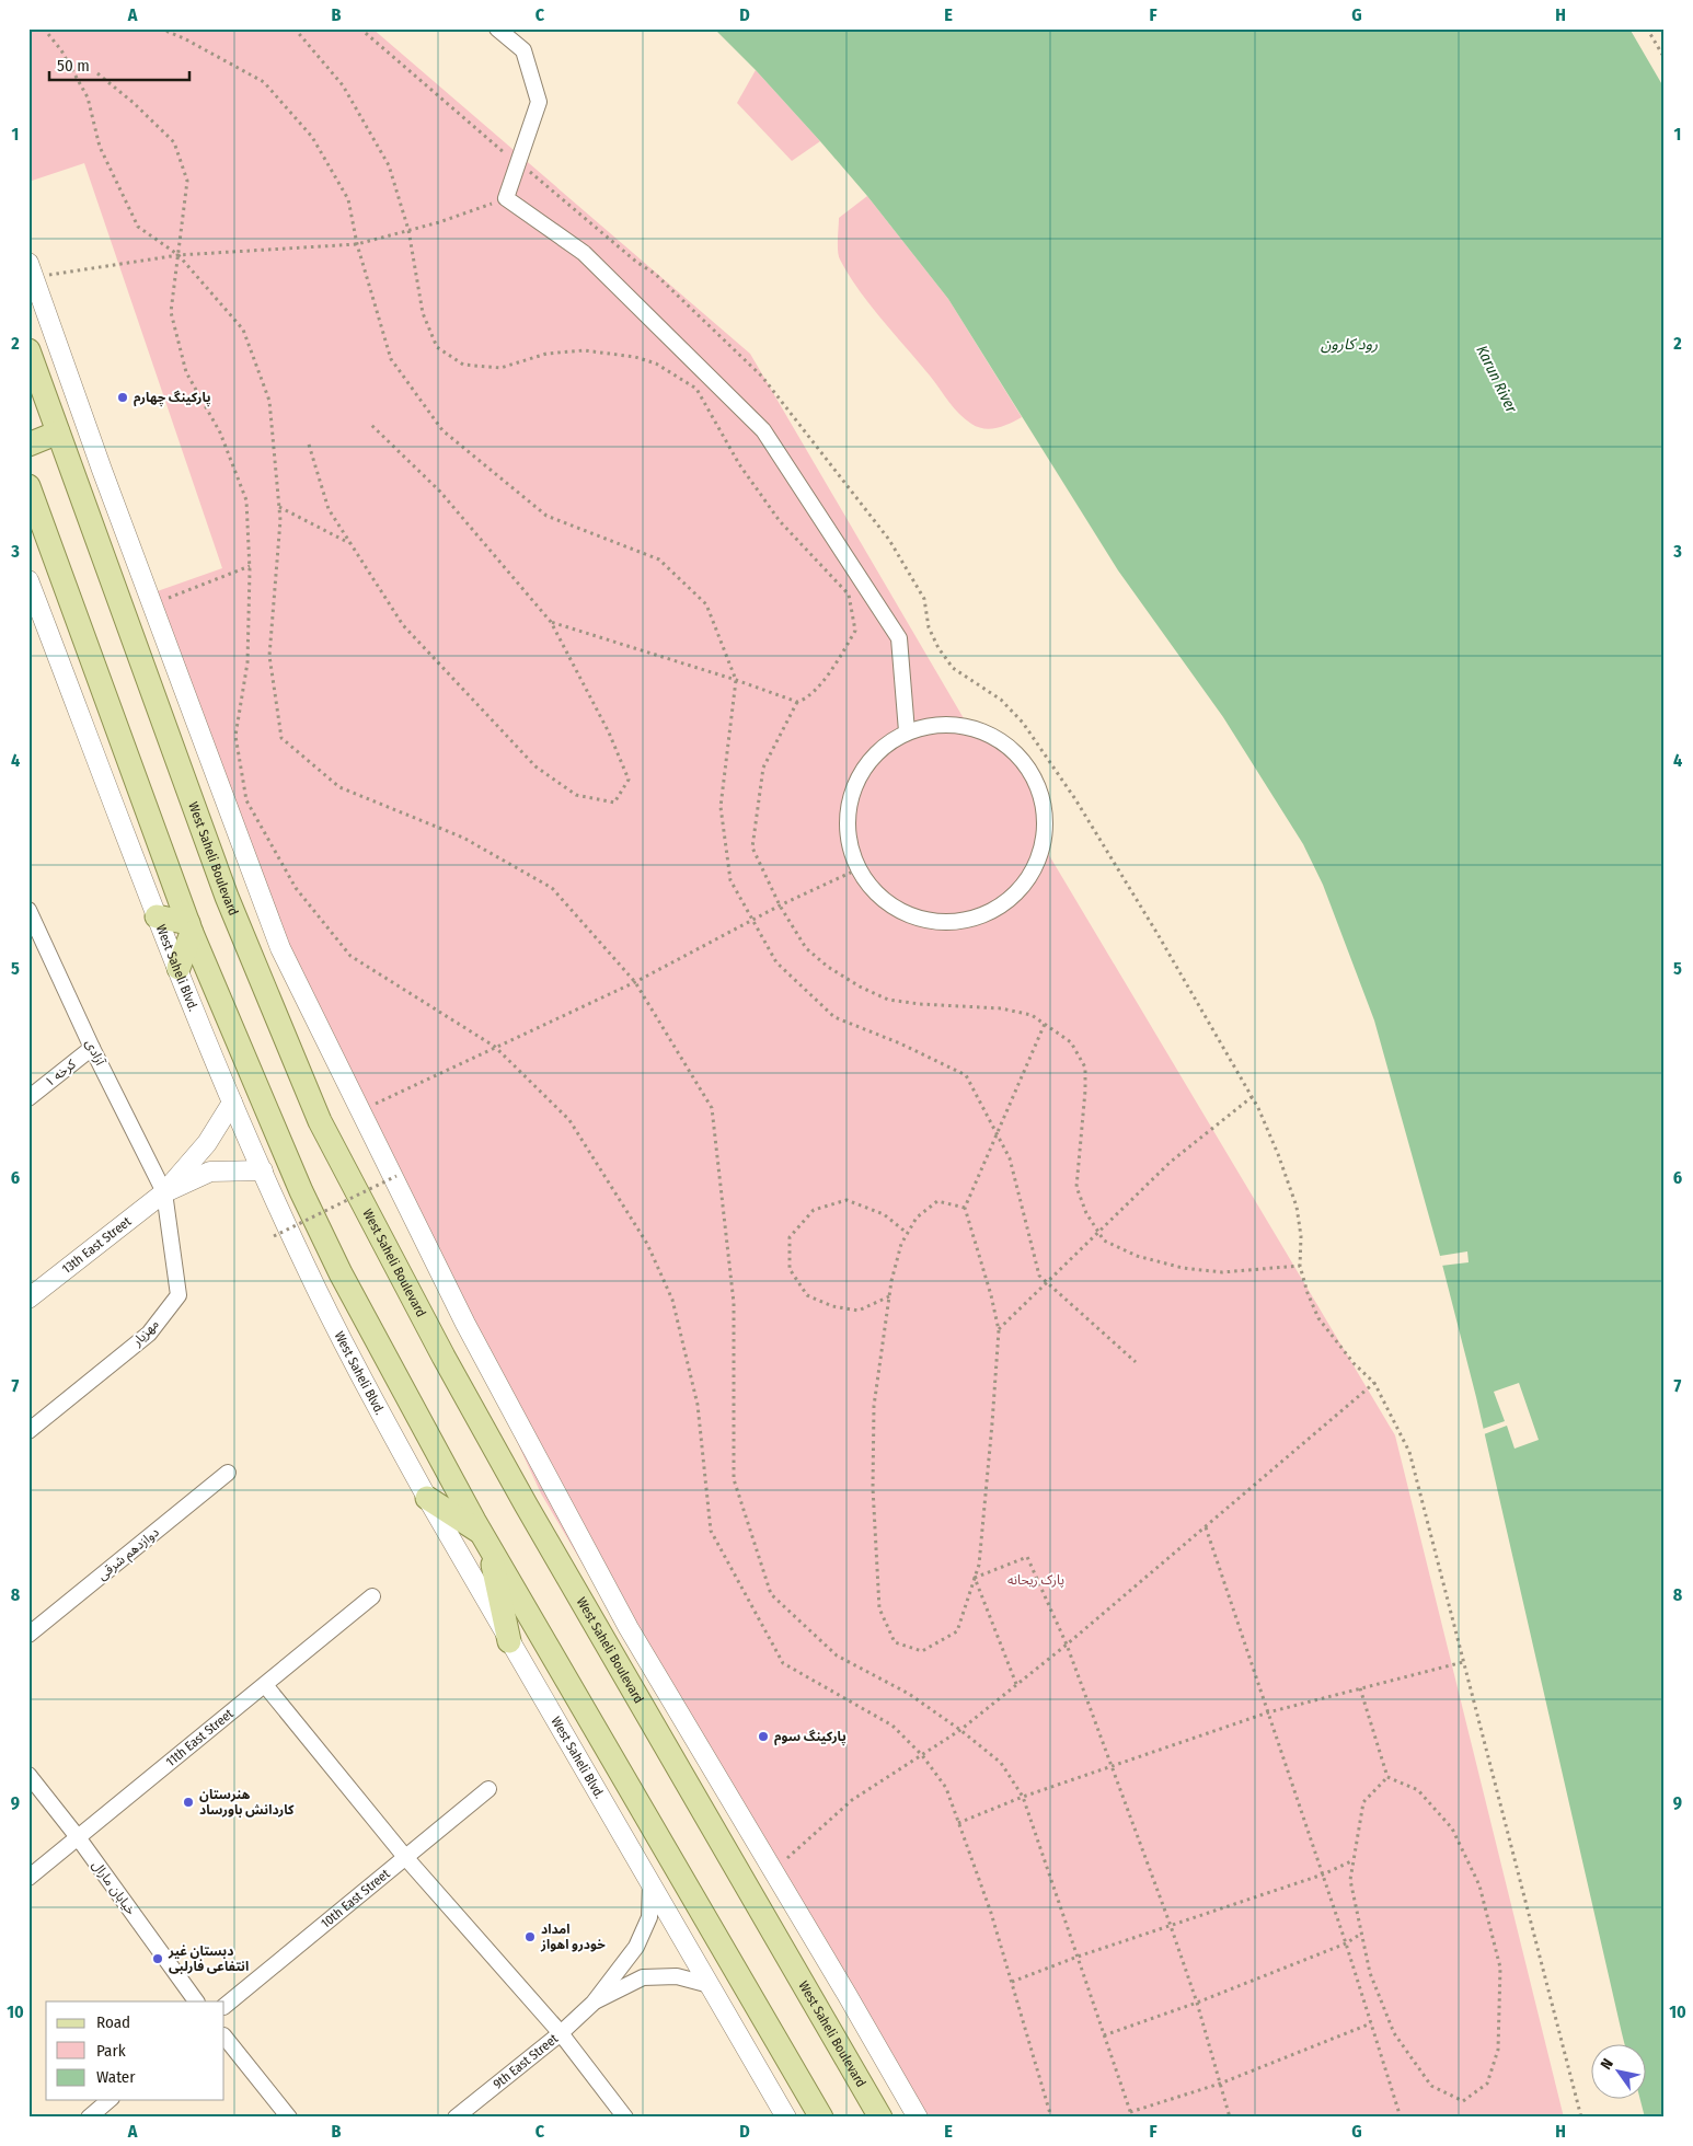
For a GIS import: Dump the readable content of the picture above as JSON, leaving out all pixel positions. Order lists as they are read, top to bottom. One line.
{"streets":{"main road":["West Saheli Boulevard"],"street":["West Saheli Blvd.","آزادی","کرخه ۱","13th East Street","مهزیار","دوازدهم شرقی","11th East Street","خیابان مارال","10th East Street","9th East Street"]},"crossings":[["West Saheli Blvd.","13th East Street"],["آزادی","کرخه ۱"],["آزادی","13th East Street"],["آزادی","مهزیار"],["13th East Street","مهزیار"],["11th East Street","خیابان مارال"]],"water":["رود کارون","Karun River"],"parks":["پارک ریحانه"],"places":["پارکینگ چهارم","پارکینگ سوم","هنرستان کاردانش باورساد","امداد خودرو اهواز","دبستان غیر انتفاعی فارلبی"],"legend":["Road","Park","Water"],"scale_bar":"50 m","north":"top left","grid":{"columns":["A","B","C","D","E","F","G","H"],"rows":["1","2","3","4","5","6","7","8","9","10"]}}
